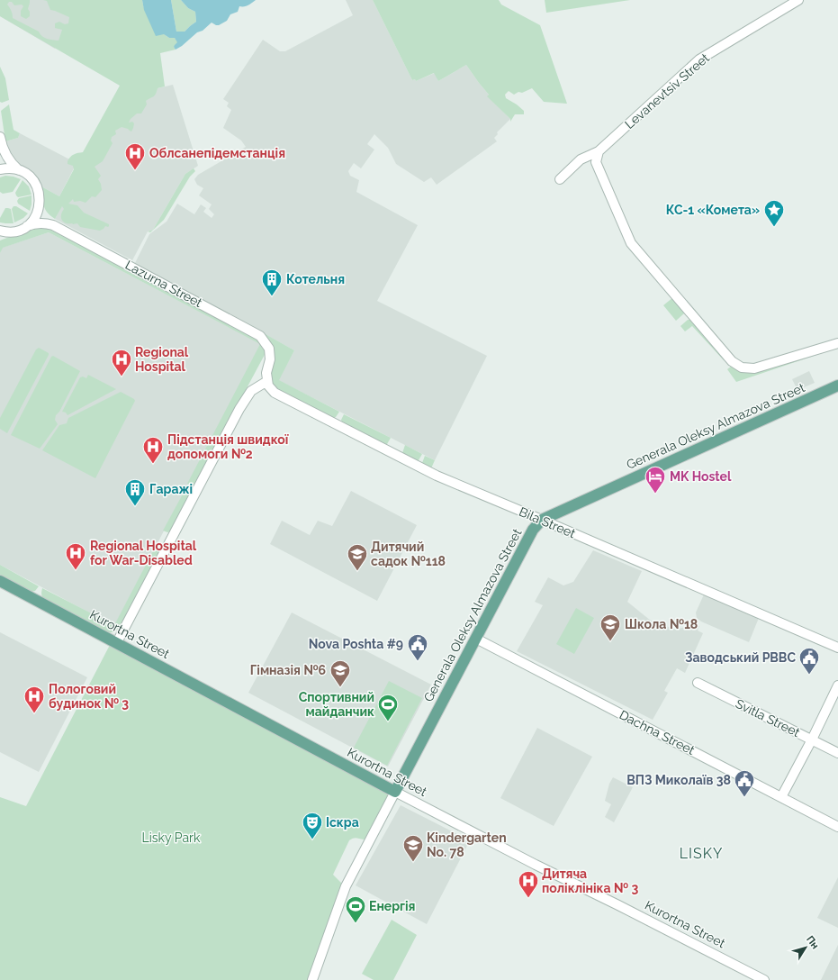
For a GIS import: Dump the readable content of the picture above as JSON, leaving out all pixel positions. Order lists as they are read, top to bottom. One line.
{"streets":{"main road":["Generala Oleksy Almazova Street","Kurortna Street"],"street":["Levanevtsiv Street","Lazurna Street","Bila Street","Svitla Street","Dachna Street"]},"crossings":[["Lazurna Street","Bila Street"],["Generala Oleksy Almazova Street","Bila Street"],["Generala Oleksy Almazova Street","Kurortna Street"],["Generala Oleksy Almazova Street","Dachna Street"]],"districts":["LISKY"],"parks":["Lisky Park"],"places":{"hospital":["Облсанепідемстанція","Regional Hospital","Підстанція швидкої допомоги №2","Regional Hospital for War-Disabled","Пологовий будинок № 3","Дитяча поліклініка № 3"],"place":["КС-1 «Комета»"],"building":["Котельня","Гаражі"],"hotel":["MK Hostel"],"school or university":["Дитячий садок №118","Школа №18","Гімназія №6","Kindergarten No. 78"],"public building":["Nova Poshta #9","Заводський РВВС","ВПЗ Миколаїв 38"],"sports":["Спортивний майданчик","Енергія"],"theatre":["Іскра"]},"north":"top right"}
